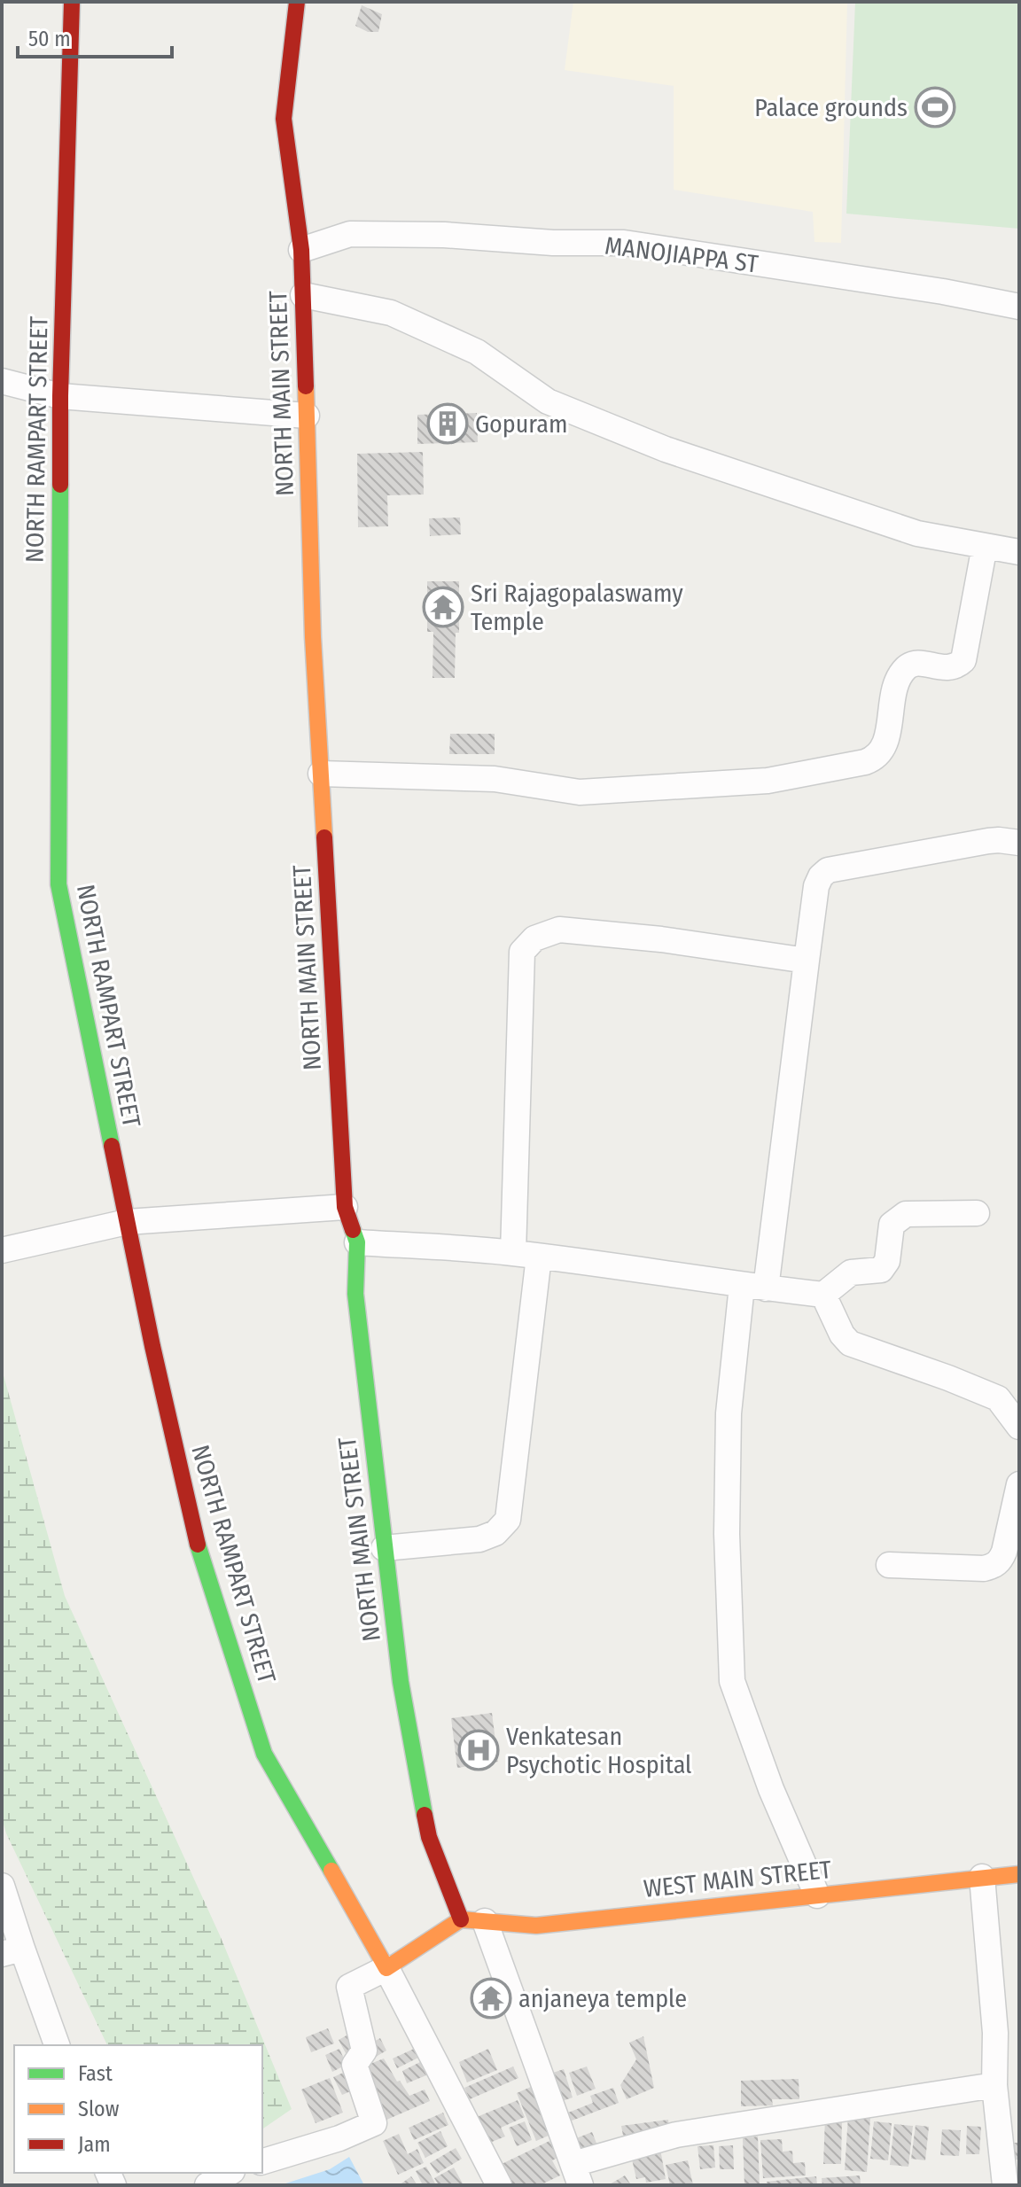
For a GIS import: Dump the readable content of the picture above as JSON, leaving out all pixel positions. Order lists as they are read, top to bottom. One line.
{"streets":{"street":["MANOJIAPPA ST","NORTH MAIN STREET","NORTH RAMPART STREET","WEST MAIN STREET"]},"crossings":[["MANOJIAPPA ST","NORTH MAIN STREET"],["NORTH MAIN STREET","WEST MAIN STREET"]],"places":{"sports":["Palace grounds"],"building":["Gopuram"],"temple":["Sri Rajagopalaswamy Temple","anjaneya temple"],"hospital":["Venkatesan Psychotic Hospital"]},"legend":["Fast","Slow","Jam"],"scale_bar":"50 m"}
